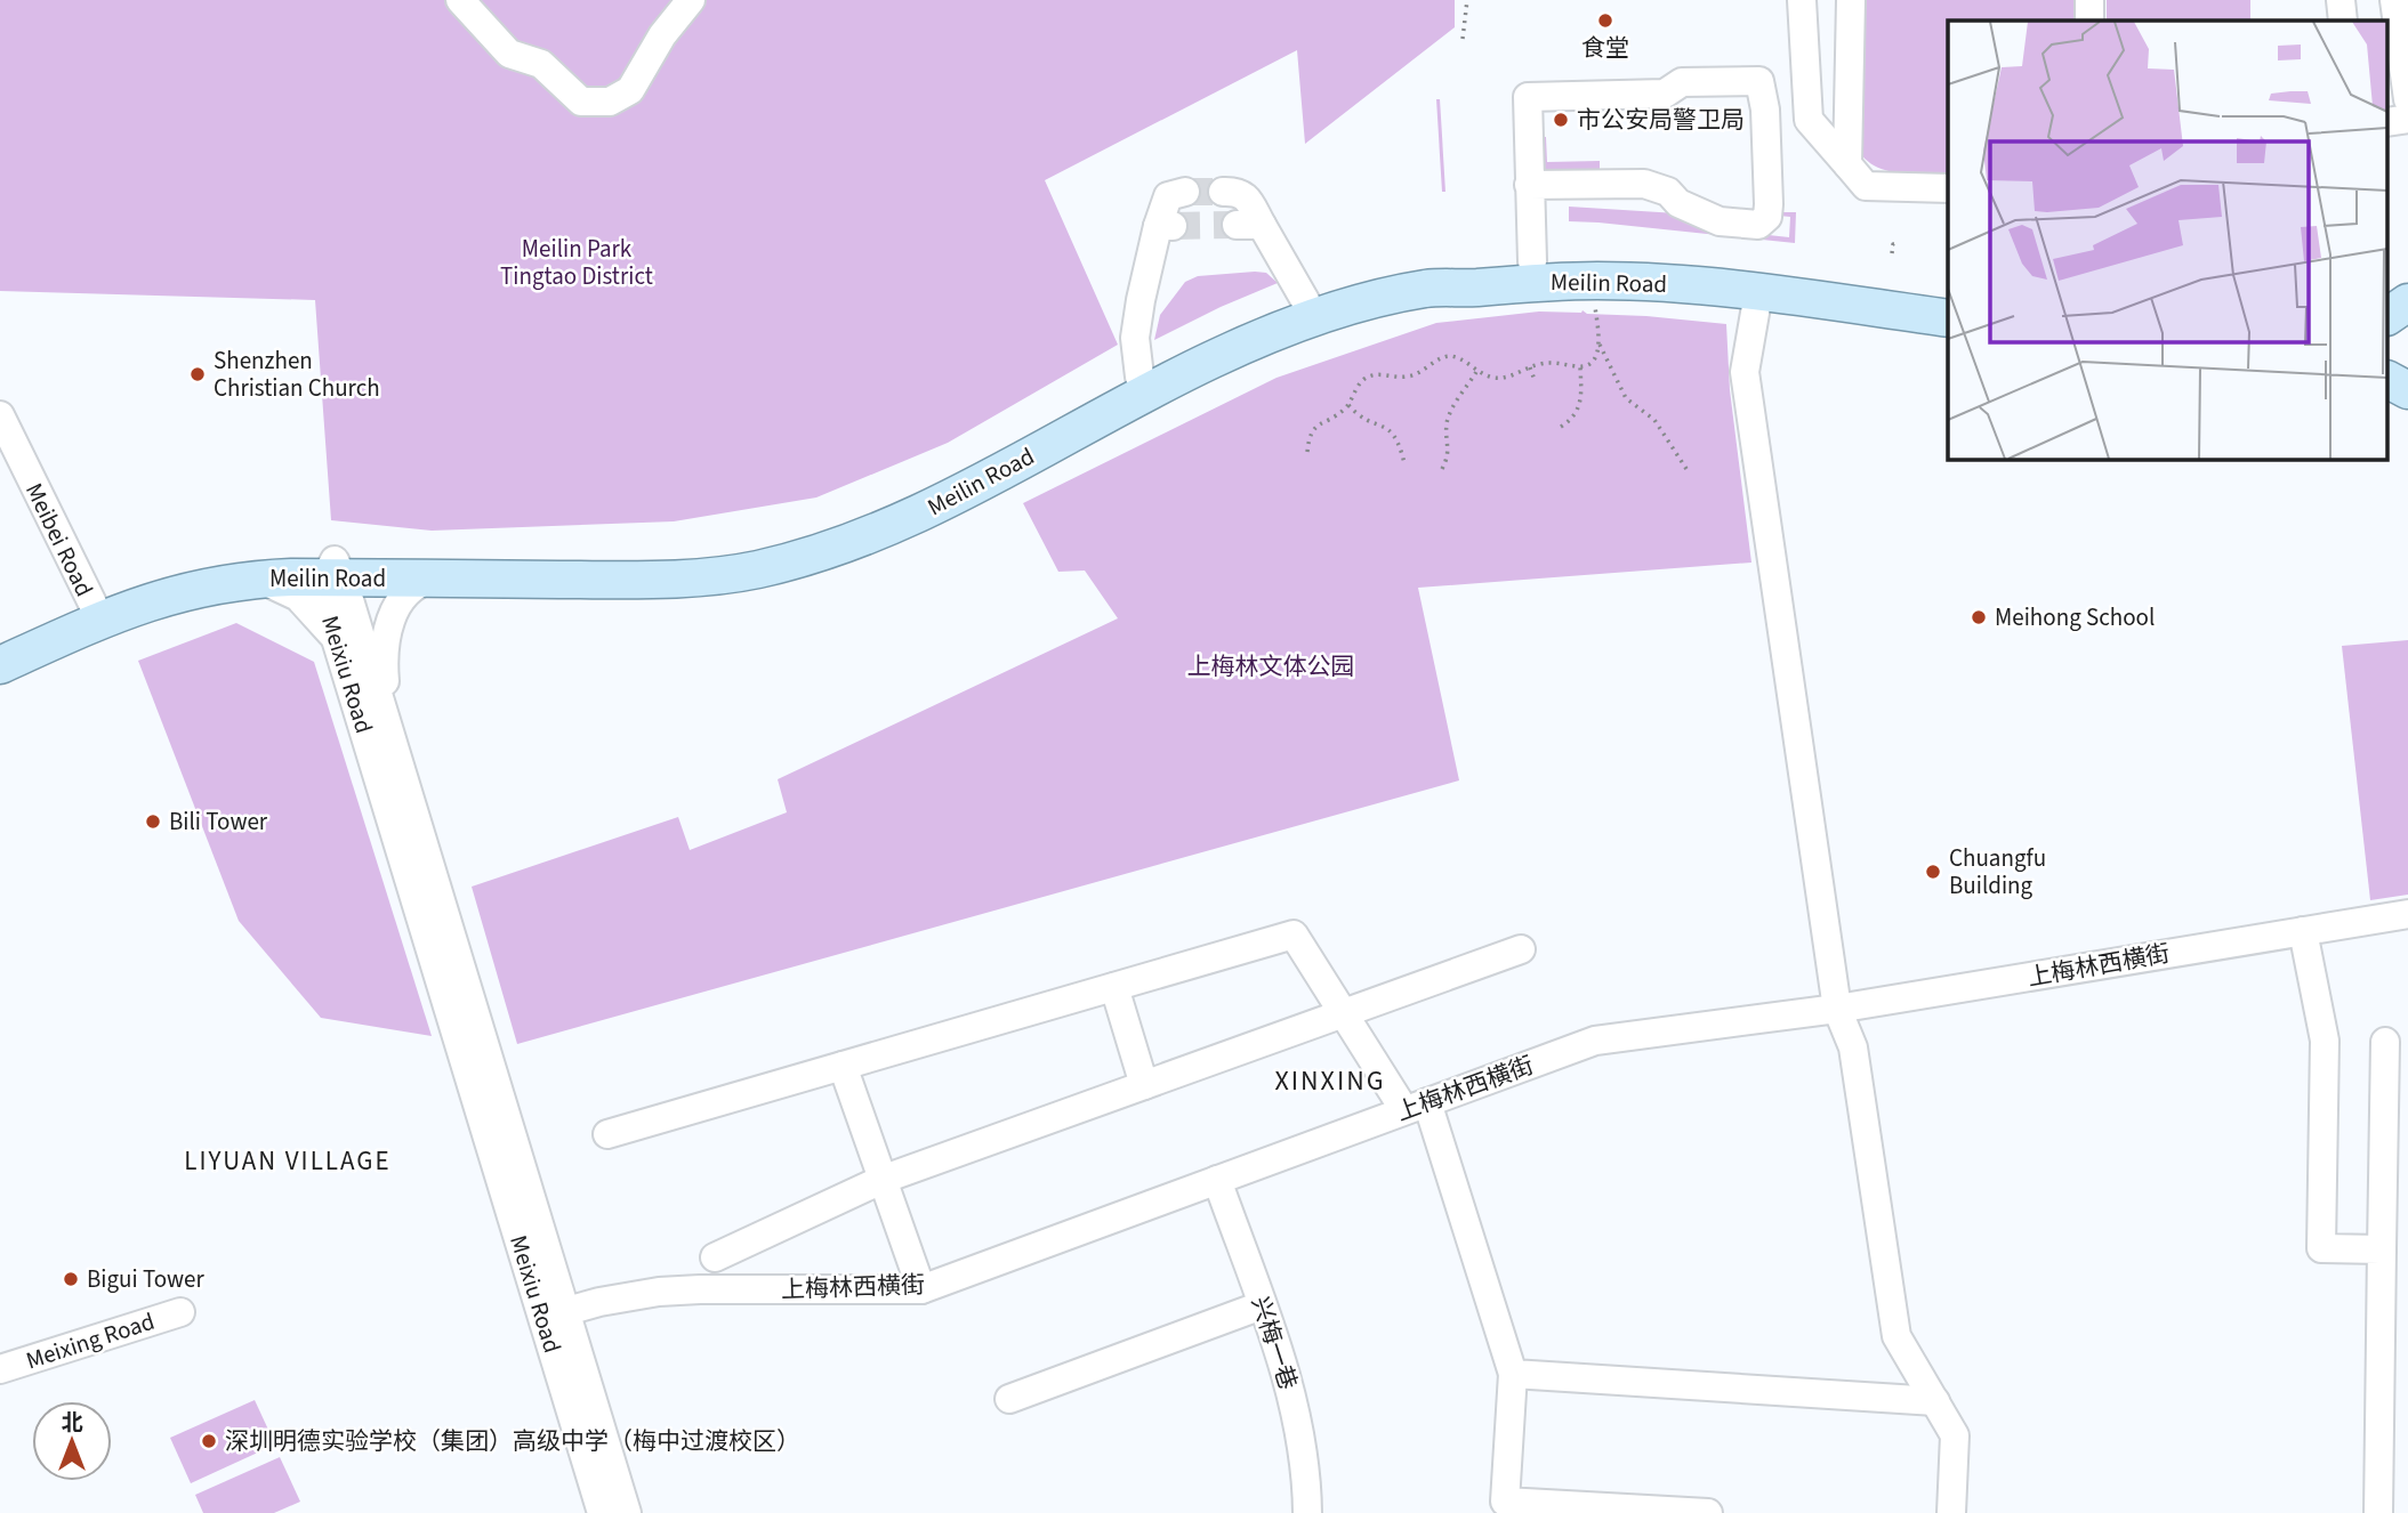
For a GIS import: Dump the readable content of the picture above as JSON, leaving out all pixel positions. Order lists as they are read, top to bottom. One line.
{"streets":{"main road":["Meilin Road"],"street":["Meibei Road","Meixiu Road","上梅林西横街","Meixing Road","兴梅一巷"]},"crossings":[["Meilin Road","Meibei Road"],["Meilin Road","Meixiu Road"],["Meixiu Road","上梅林西横街"],["上梅林西横街","兴梅一巷"]],"districts":["XINXING","LIYUAN VILLAGE"],"parks":["Meilin Park Tingtao District","上梅林文体公园"],"places":["食堂","市公安局警卫局","Shenzhen Christian Church","Meihong School","Bili Tower","Chuangfu Building","Bigui Tower","深圳明德实验学校（集团）高级中学（梅中过渡校区）"],"north":"top"}
